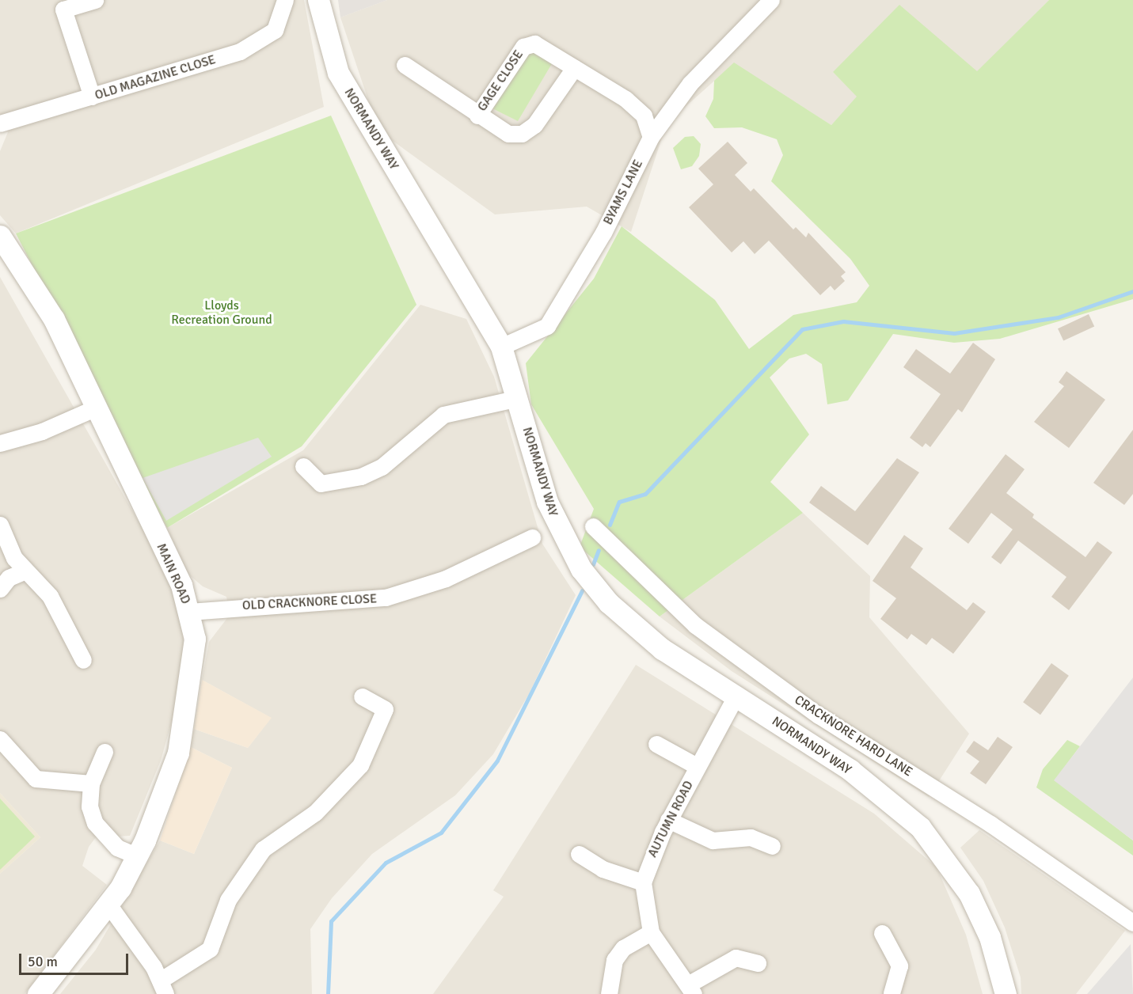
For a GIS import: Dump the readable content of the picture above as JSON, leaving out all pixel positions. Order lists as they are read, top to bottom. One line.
{"streets":{"street":["OLD MAGAZINE CLOSE","GAGE CLOSE","NORMANDY WAY","BYAMS LANE","MAIN ROAD","OLD CRACKNORE CLOSE","CRACKNORE HARD LANE","AUTUMN ROAD"]},"crossings":[["GAGE CLOSE","BYAMS LANE"],["NORMANDY WAY","BYAMS LANE"],["NORMANDY WAY","AUTUMN ROAD"],["MAIN ROAD","OLD CRACKNORE CLOSE"]],"parks":["Lloyds Recreation Ground"],"scale_bar":"50 m"}
